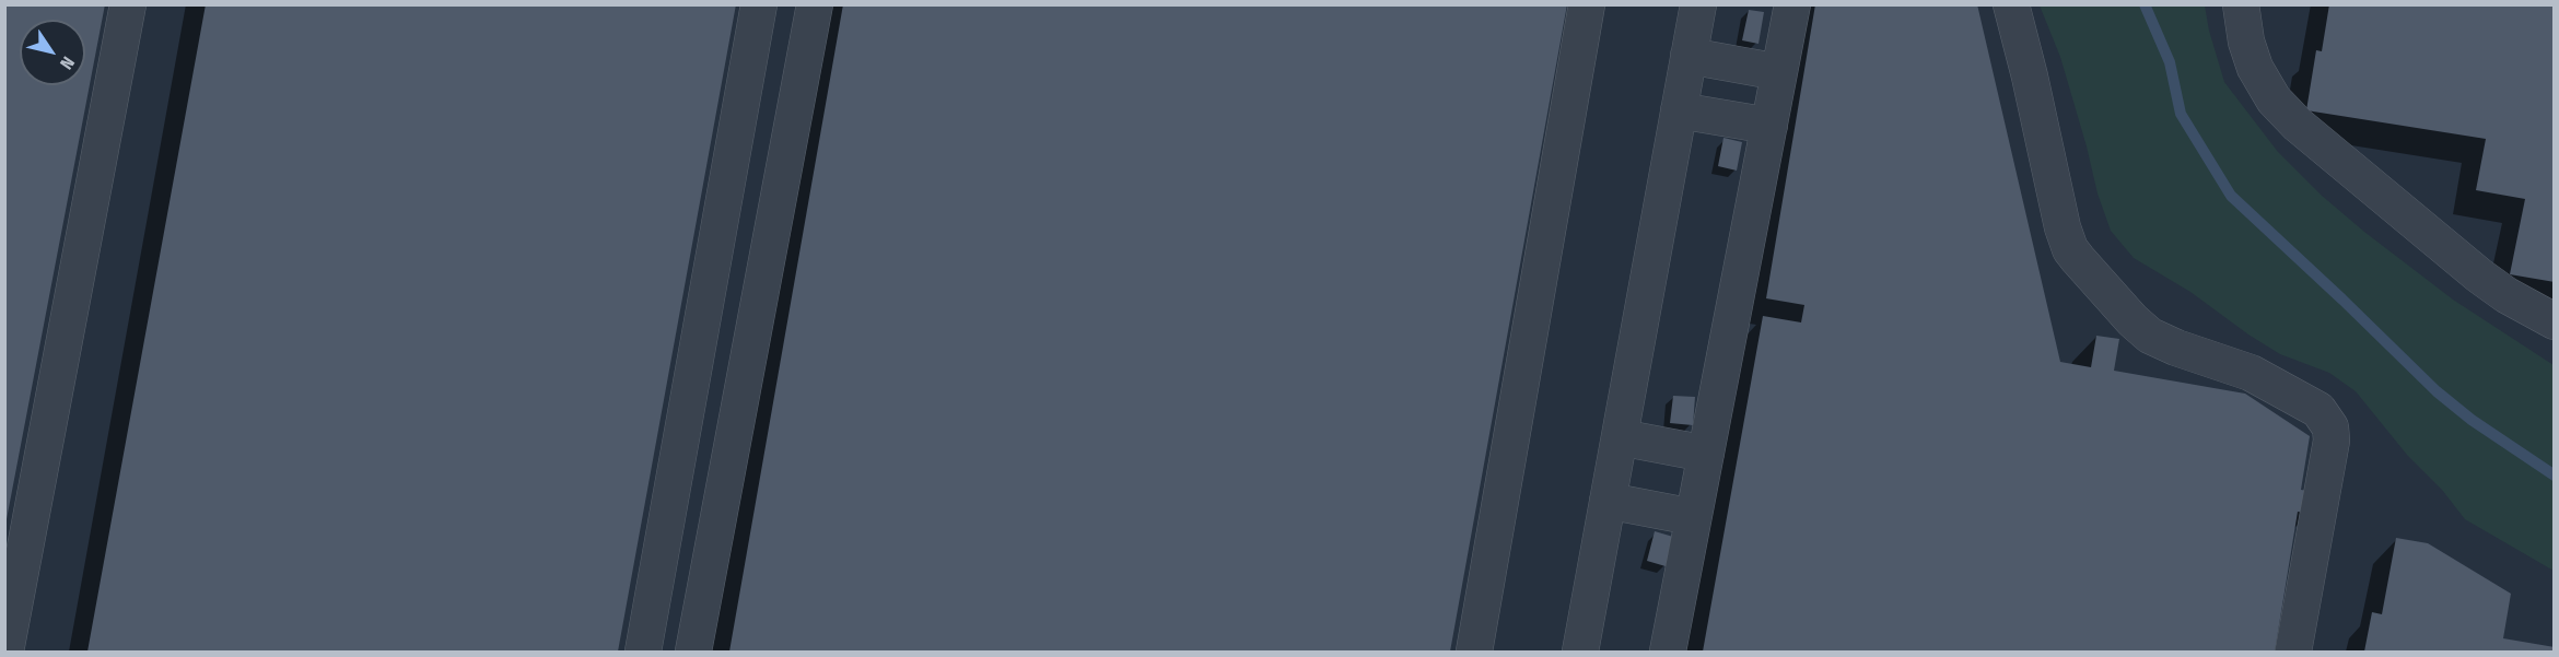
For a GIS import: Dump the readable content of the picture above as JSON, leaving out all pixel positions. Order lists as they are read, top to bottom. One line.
{"north":"bottom right"}
